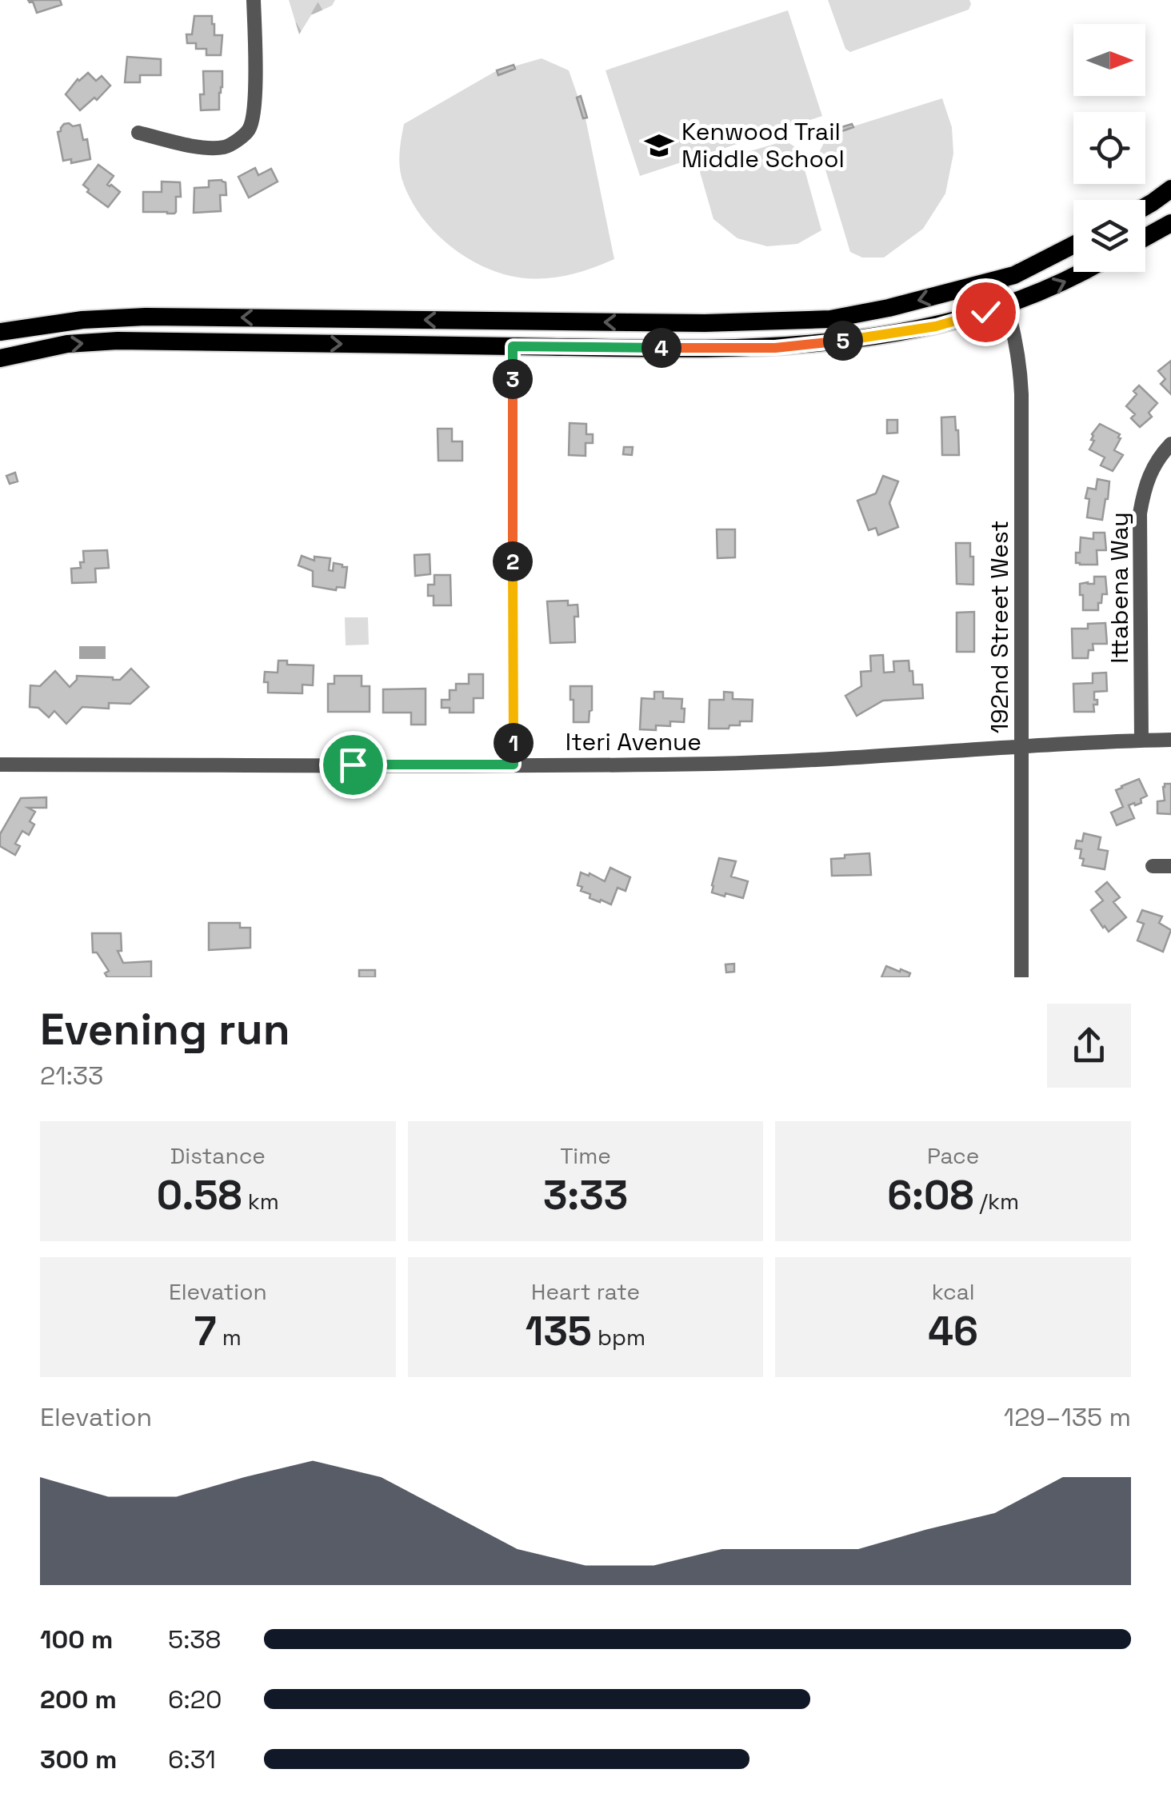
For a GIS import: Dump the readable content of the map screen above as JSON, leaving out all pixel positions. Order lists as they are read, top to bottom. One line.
{"streets":{"street":["Ittabena Way","192nd Street West","Iteri Avenue"]},"crossings":[["Ittabena Way","Iteri Avenue"],["192nd Street West","Iteri Avenue"]],"places":{"school or university":["Kenwood Trail Middle School"]},"north":"right","page":{"pins":["5","4","3","2","1"],"heading":["Evening run","21:33"],"stats":[["Distance","0.58 km"],["Time","3:33"],["Pace","6:08 /km"],["Elevation","7 m"],["Heart rate","135 bpm"],["kcal","46"]],"chart":["Elevation","129–135 m"],"list":[{"name":"100 m","note":"5:38"},{"name":"200 m","note":"6:20"},{"name":"300 m","note":"6:31"}]}}
